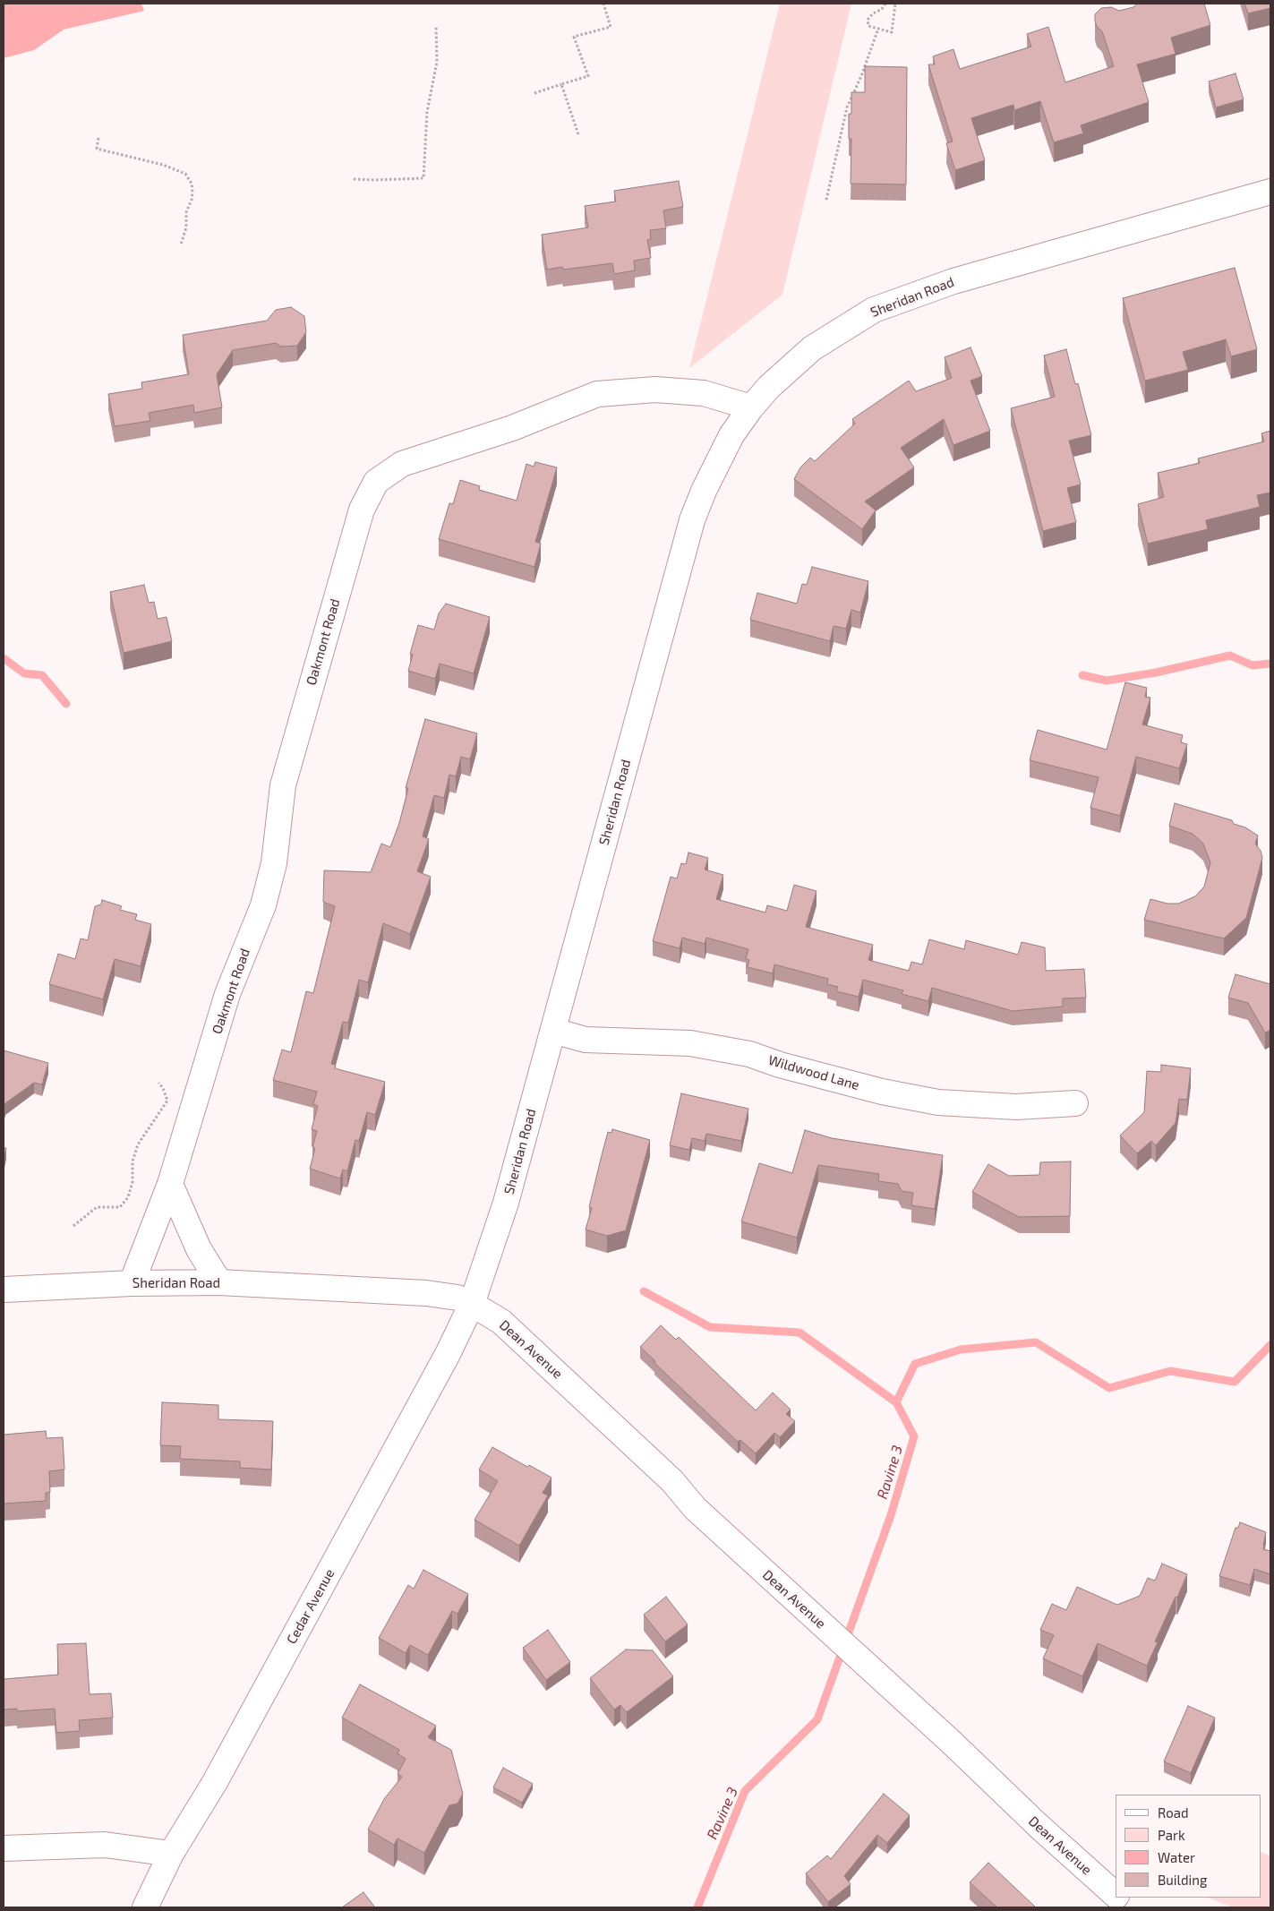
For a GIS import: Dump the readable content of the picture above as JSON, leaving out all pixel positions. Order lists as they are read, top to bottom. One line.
{"streets":{"street":["Sheridan Road","Oakmont Road","Wildwood Lane","Dean Avenue","Cedar Avenue"]},"crossings":[["Sheridan Road","Oakmont Road"],["Sheridan Road","Wildwood Lane"],["Sheridan Road","Dean Avenue"],["Sheridan Road","Cedar Avenue"],["Dean Avenue","Cedar Avenue"]],"water":["Ravine 3"],"legend":["Road","Park","Water","Building"]}
